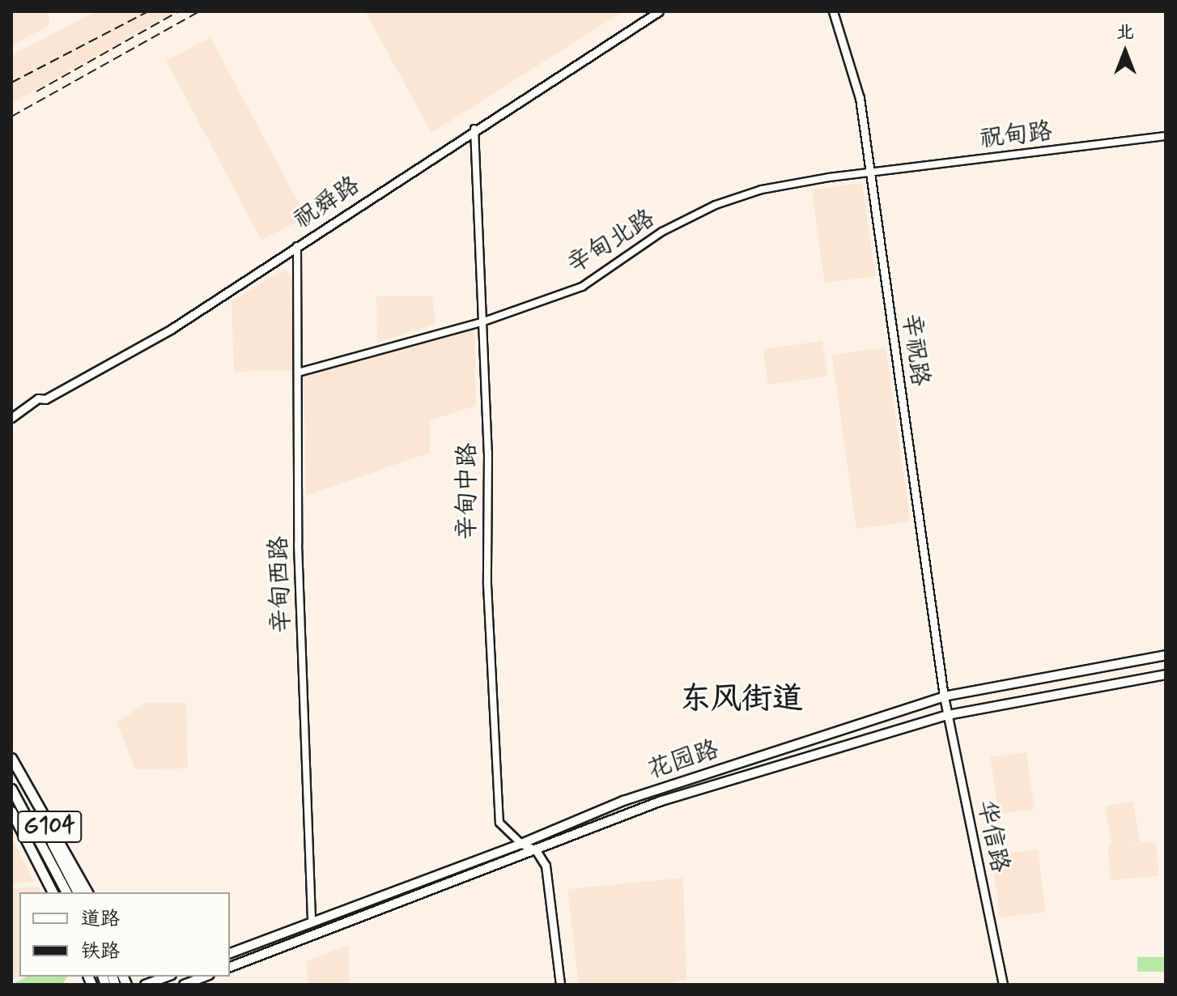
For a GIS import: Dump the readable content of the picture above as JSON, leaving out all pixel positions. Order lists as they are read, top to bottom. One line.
{"streets":{"highway":["G104"],"main road":["祝舜路","辛祝路","花园路","华信路"],"street":["祝甸路","辛甸北路","辛甸中路","辛甸西路"]},"crossings":[["祝甸路","辛甸北路"],["祝甸路","辛祝路"],["祝舜路","辛甸中路"],["祝舜路","辛甸西路"],["辛甸北路","辛祝路"],["辛甸北路","辛甸中路"],["辛甸北路","辛甸西路"],["辛祝路","花园路"],["辛祝路","华信路"],["辛甸中路","花园路"],["辛甸西路","花园路"],["花园路","华信路"]],"districts":["东风街道"],"legend":["道路","铁路"],"north":"top"}
